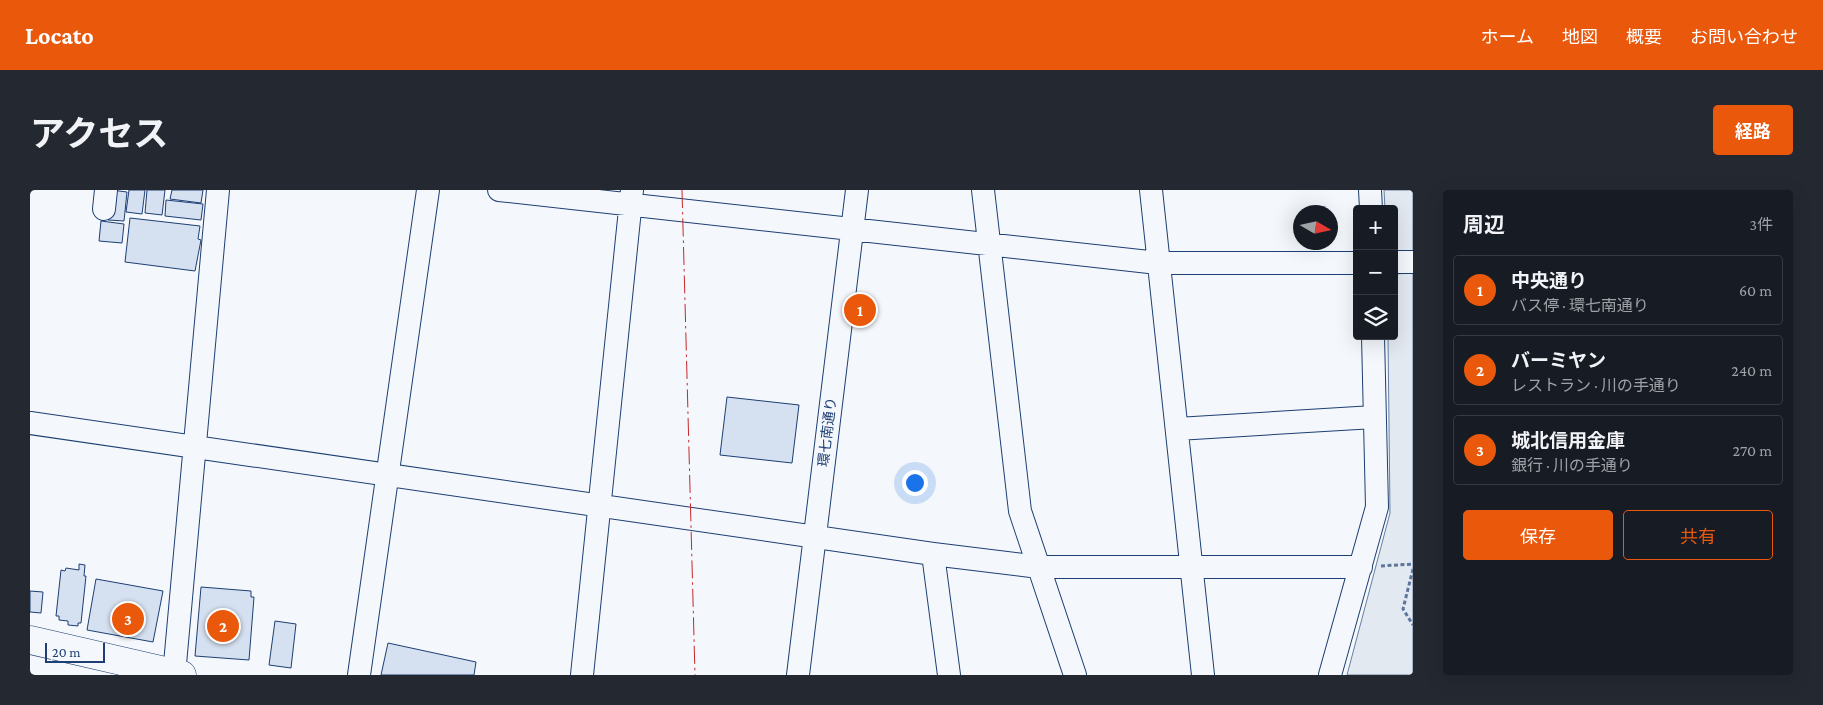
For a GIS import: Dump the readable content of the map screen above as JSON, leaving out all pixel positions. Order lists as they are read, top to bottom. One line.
{"streets":{"street":["環七南通り"]},"scale_bar":"20 m","north":"right","page":{"header":"Locato","nav":["ホーム","地図","概要","お問い合わせ"],"title":"アクセス","buttons":["経路",["保存","共有"]],"heading":["周辺","3件"],"map_buttons":["+","−"],"list":[{"mark":"1","name":"中央通り","note":"バス停 · 環七南通り","value":"60 m"},{"mark":"2","name":"バーミヤン","note":"レストラン · 川の手通り","value":"240 m"},{"mark":"3","name":"城北信用金庫","note":"銀行 · 川の手通り","value":"270 m"}],"pins":["1","3","2"],"scale":"20 m"}}
